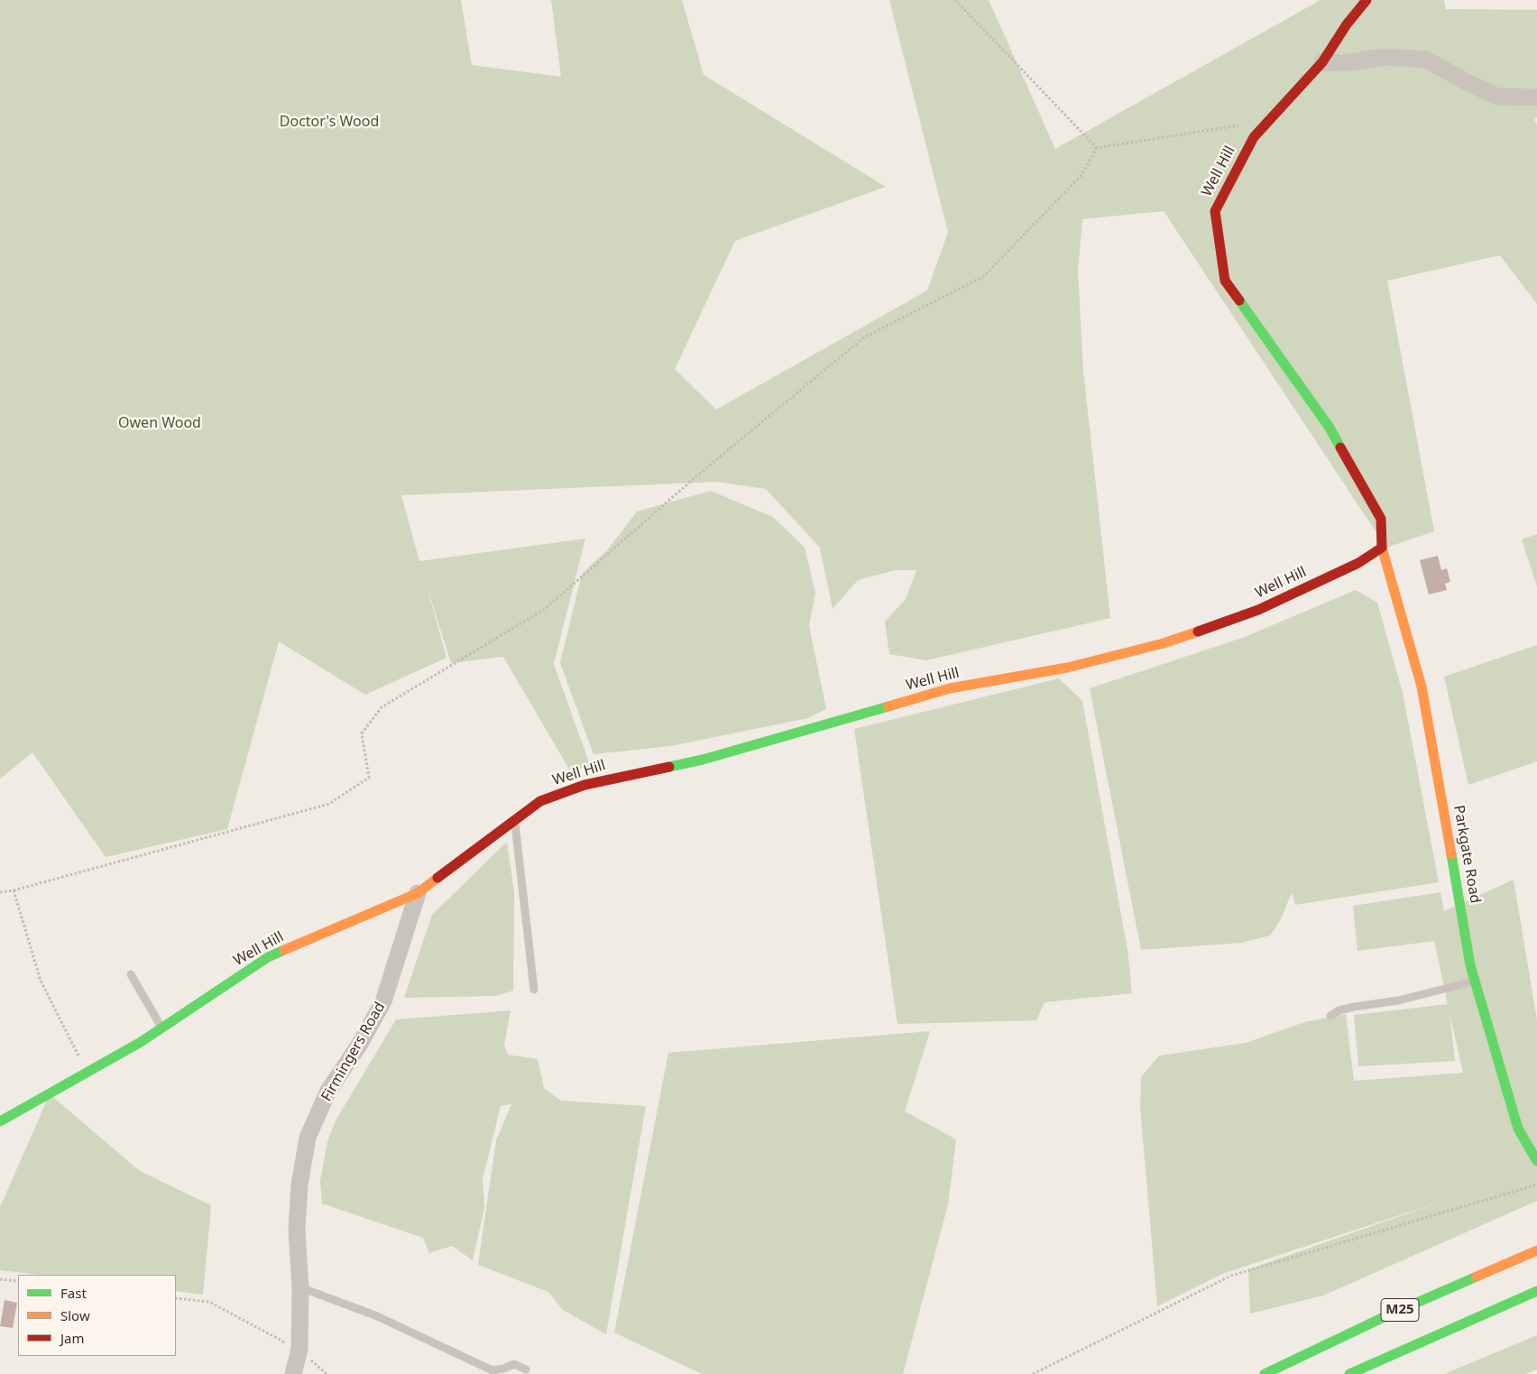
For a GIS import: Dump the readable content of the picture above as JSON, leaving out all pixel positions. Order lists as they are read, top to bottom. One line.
{"streets":{"main road":["Well Hill","Parkgate Road","M25"],"street":["Firmingers Road"]},"crossings":[["Well Hill","Parkgate Road"],["Well Hill","Firmingers Road"]],"parks":["Doctor's Wood","Owen Wood"],"legend":["Fast","Slow","Jam"]}
